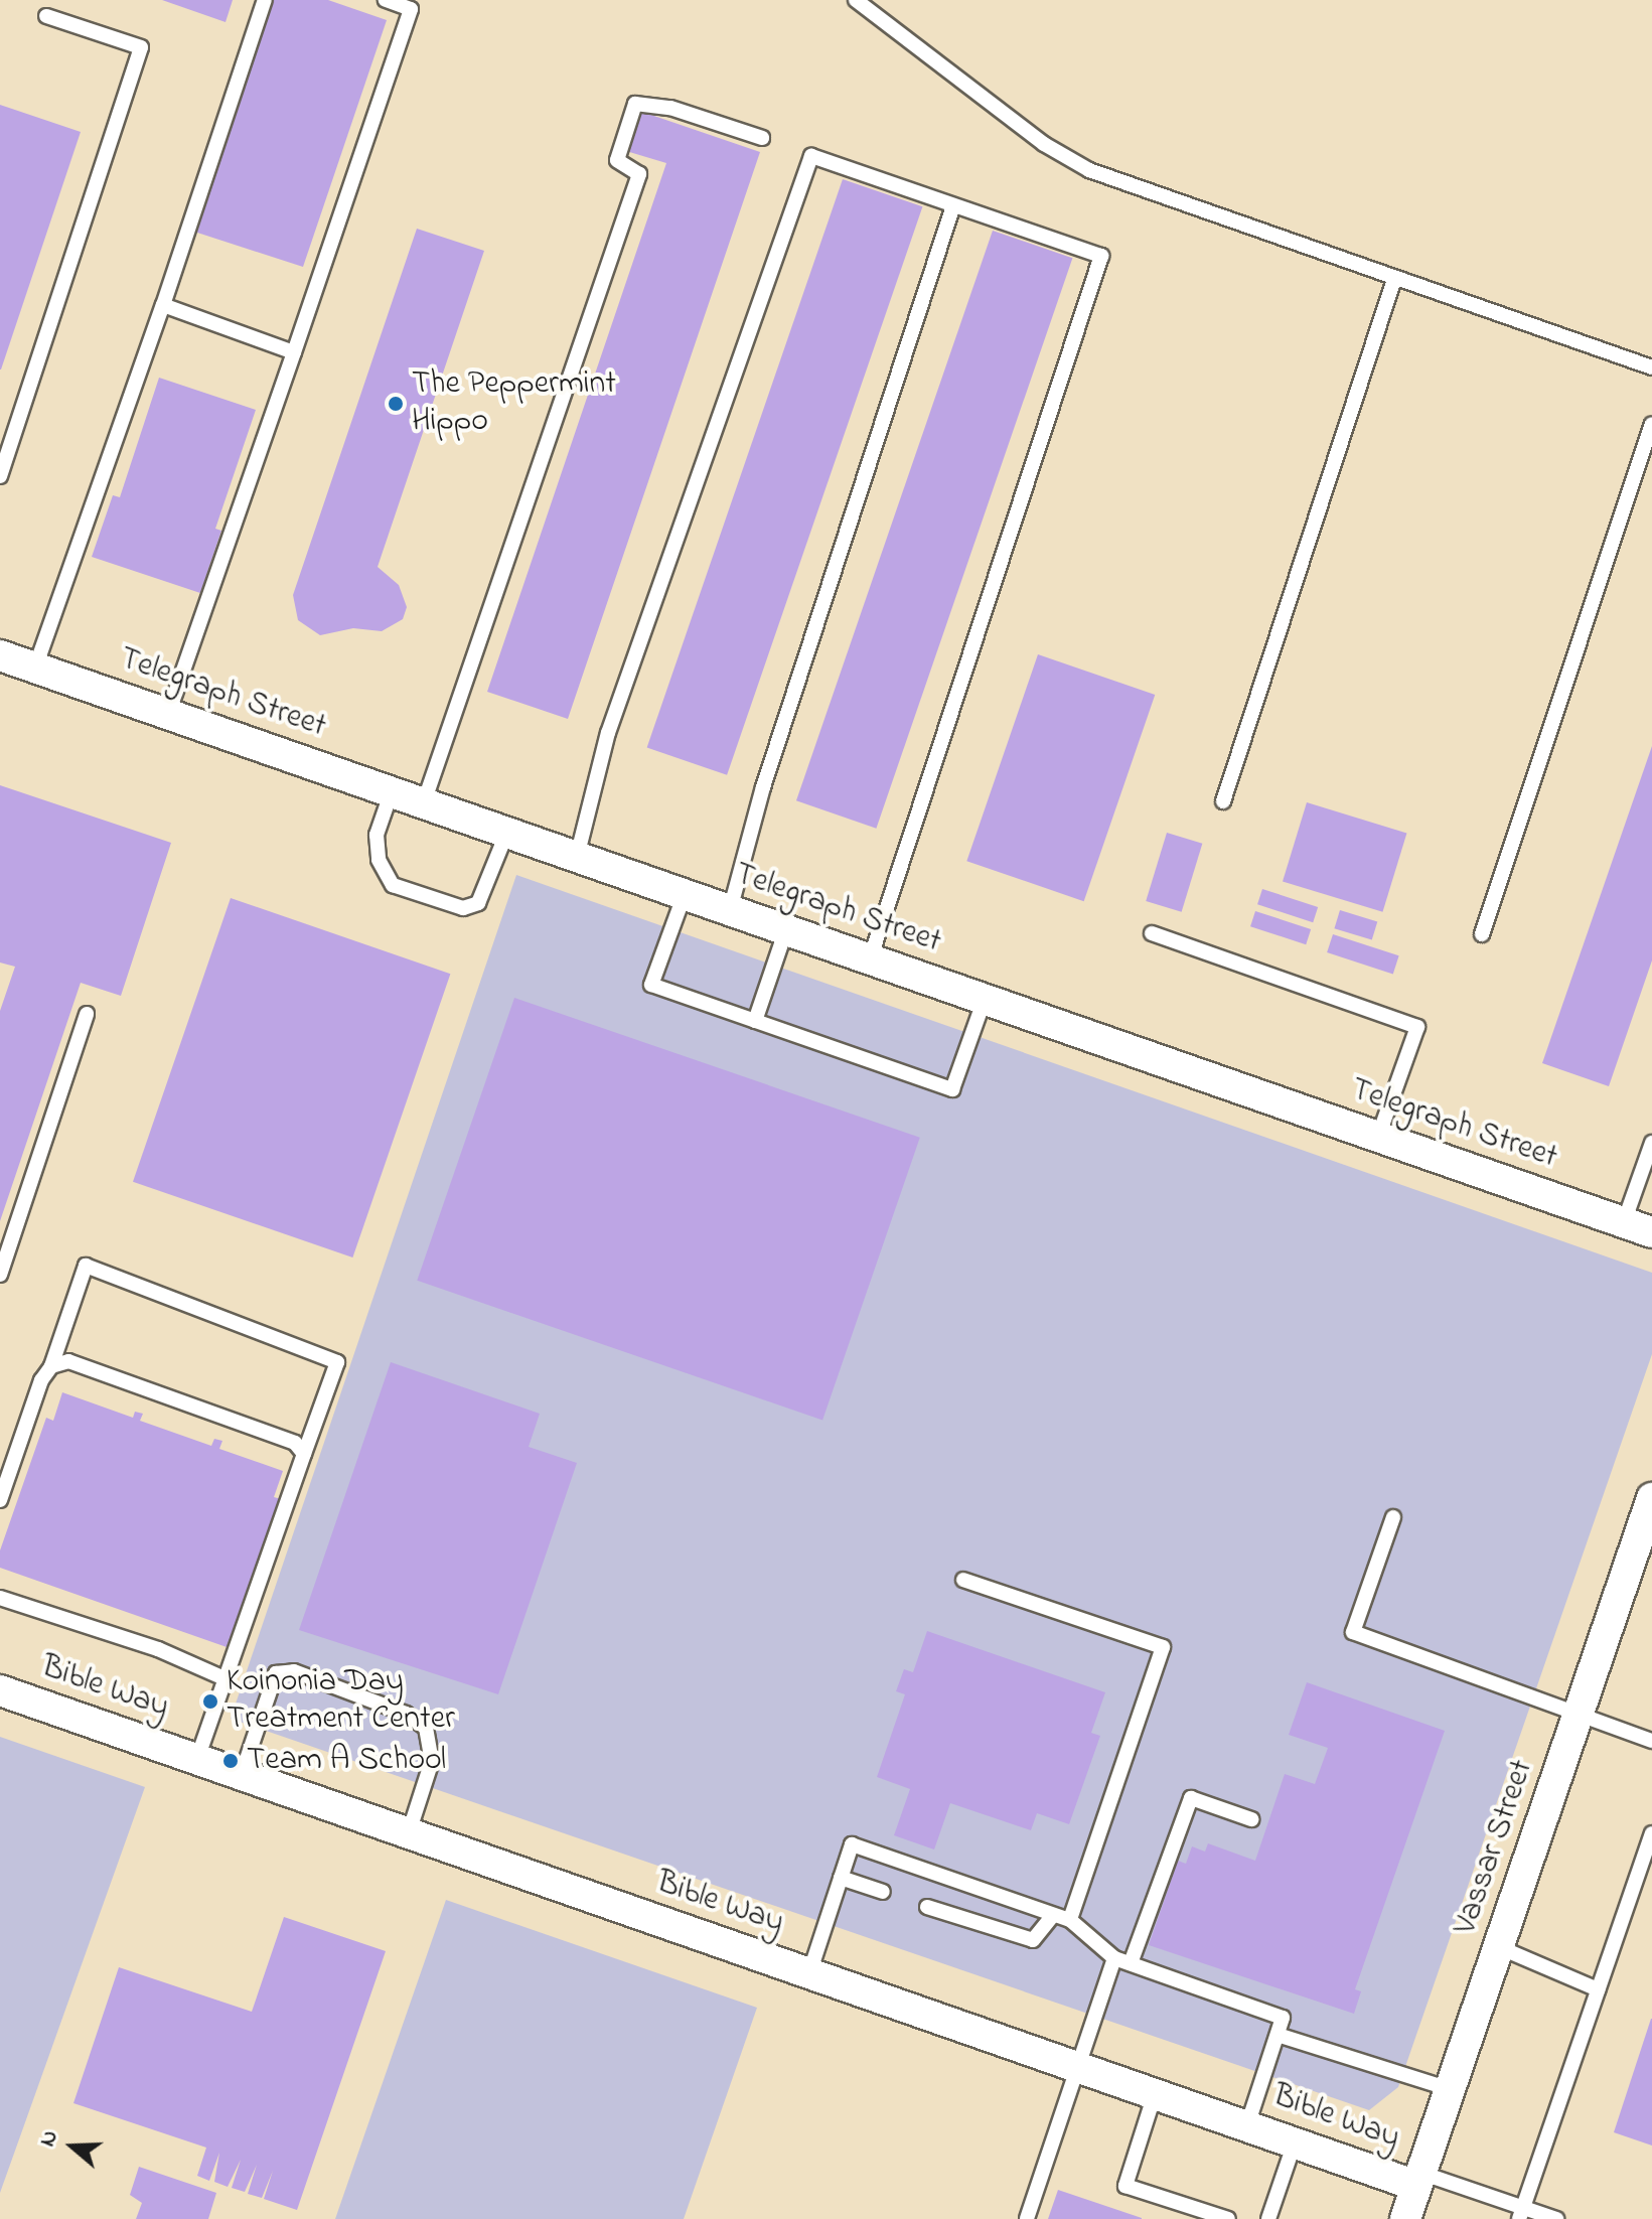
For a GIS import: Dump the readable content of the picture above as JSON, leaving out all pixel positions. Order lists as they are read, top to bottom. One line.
{"streets":{"street":["Telegraph Street","Bible Way","Vassar Street"]},"crossings":[["Bible Way","Vassar Street"]],"places":["The Peppermint Hippo","Koinonia Day Treatment Center","Team A School"],"north":"left"}
